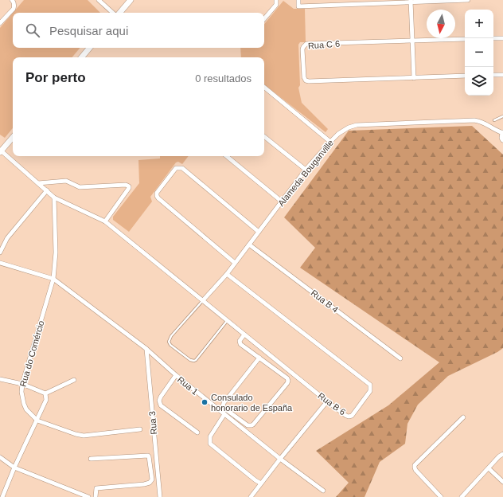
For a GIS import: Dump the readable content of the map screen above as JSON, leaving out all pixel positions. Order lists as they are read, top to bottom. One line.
{"streets":{"street":["Rua C 6","Alameda Bouganville","Rua B 4","Rua do Comércio","Rua 1","Rua B 6","Rua 3"]},"crossings":[["Alameda Bouganville","Rua B 4"],["Alameda Bouganville","Rua B 6"],["Rua do Comércio","Rua 1"],["Rua do Comércio","Rua B 6"],["Rua 1","Rua 3"]],"places":["Consulado honorario de España"],"north":"bottom","page":{"map_buttons":["+","−"],"search":"Pesquisar aqui","heading":["Por perto","0 resultados"]}}
